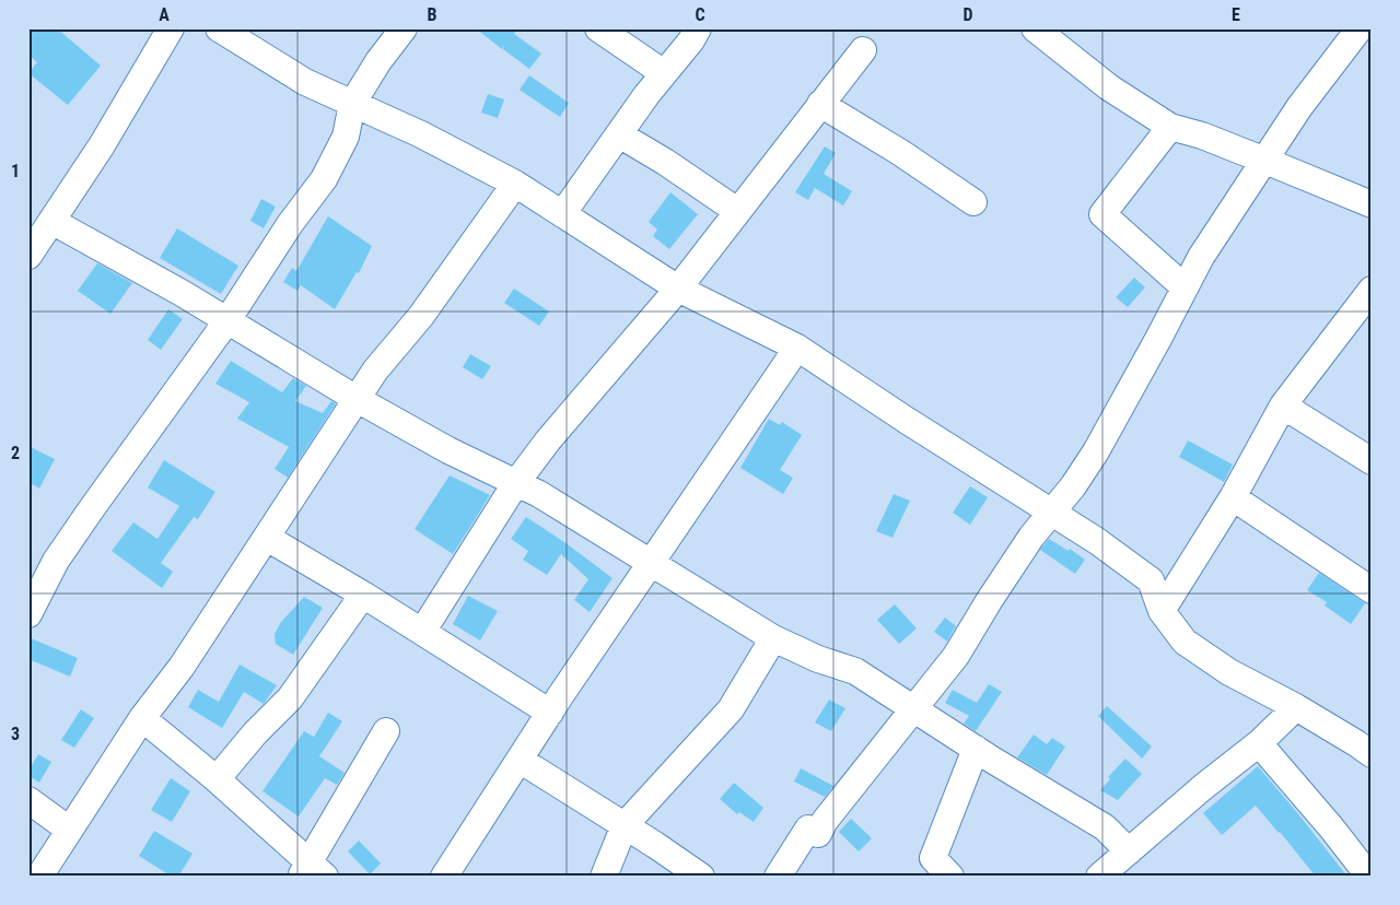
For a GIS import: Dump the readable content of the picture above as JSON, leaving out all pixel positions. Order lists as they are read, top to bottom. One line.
{"grid":{"columns":["A","B","C","D","E"],"rows":["1","2","3"]}}
